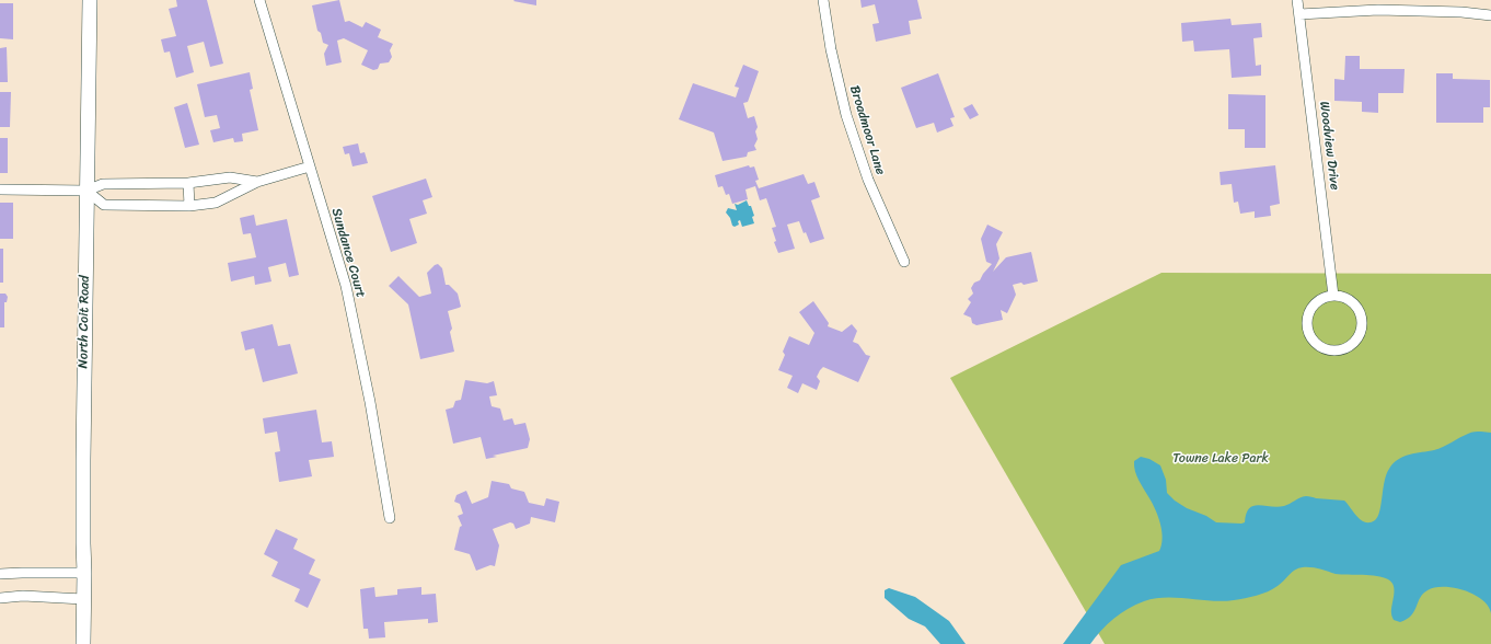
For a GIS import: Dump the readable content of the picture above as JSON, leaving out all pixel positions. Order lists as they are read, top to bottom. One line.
{"streets":{"main road":["North Coit Road"],"street":["Broadmoor Lane","Woodview Drive","Sundance Court"]},"parks":["Towne Lake Park"]}
